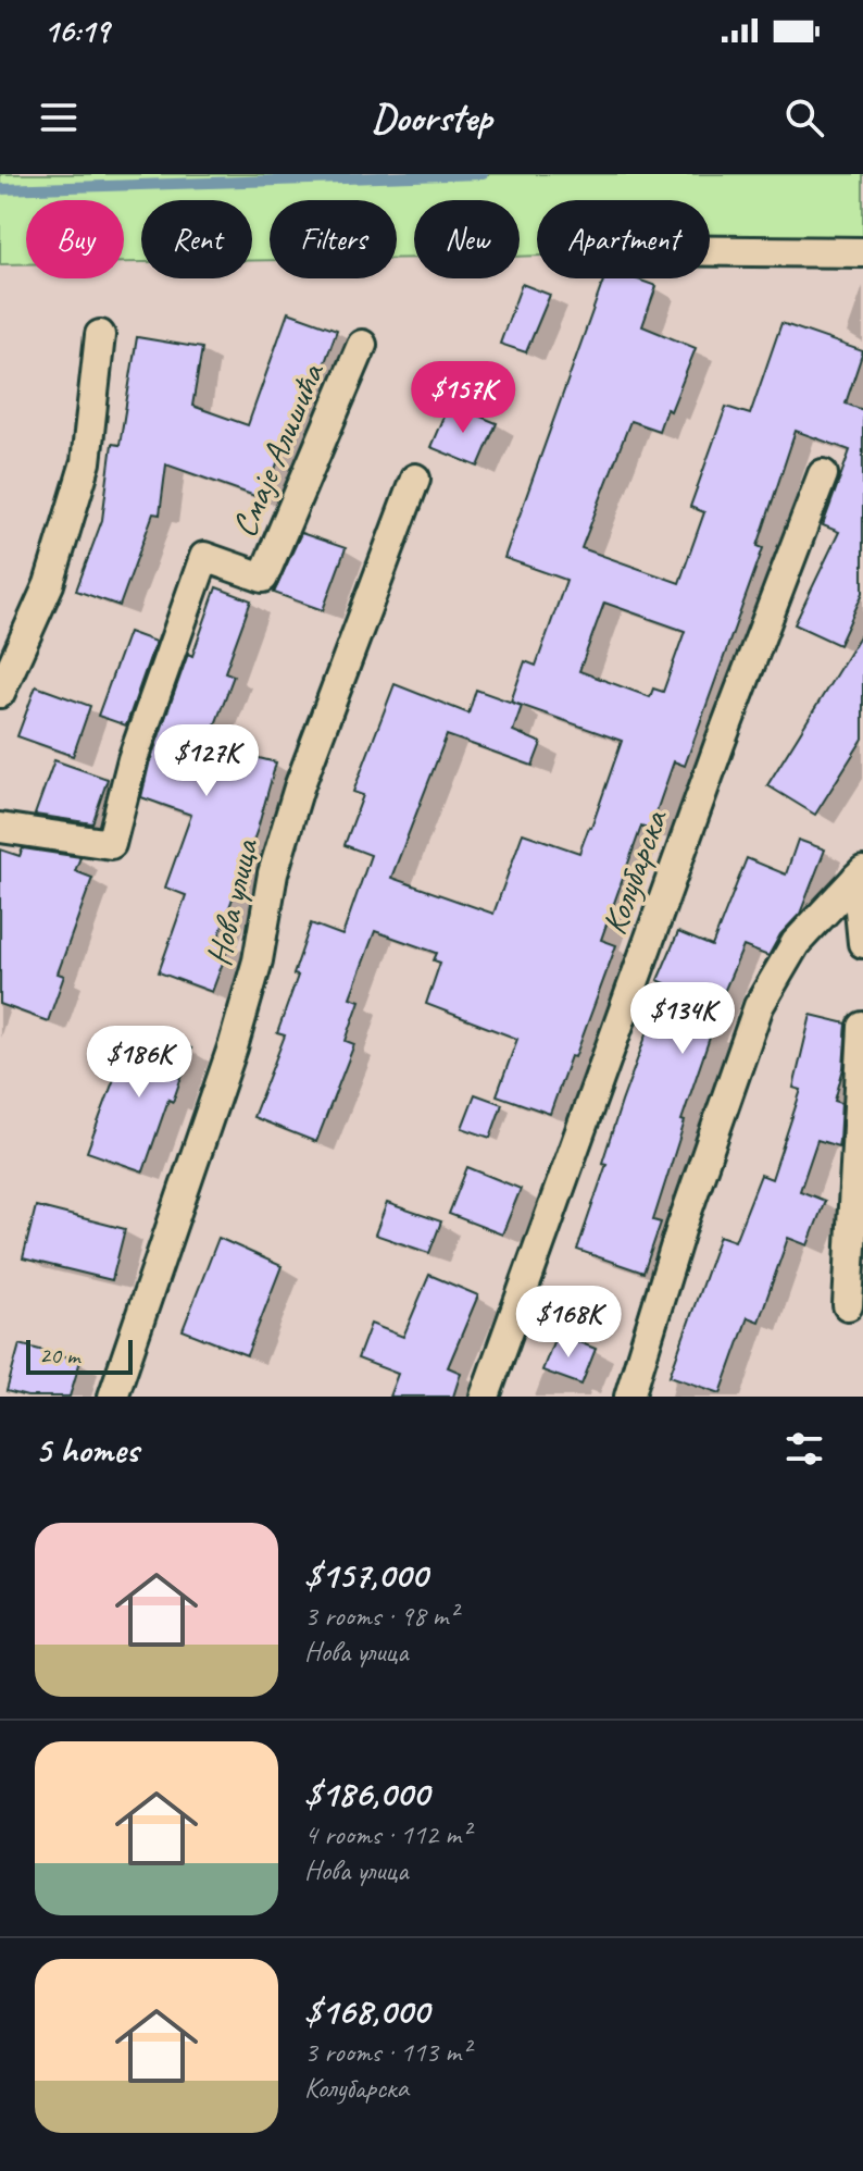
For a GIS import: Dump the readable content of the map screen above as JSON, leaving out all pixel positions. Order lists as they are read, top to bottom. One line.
{"streets":{"street":["Смаје Алишића","Колубарска","Нова улица"]},"scale_bar":"20 m","page":{"status":"16:19","header":"Doorstep","chip":["Buy","Rent","Filters","New","Apartment"],"price":["$157K","$127K","$134K","$186K","$168K"],"scale":"20 m","heading":"5 homes","list":[{"name":"$157,000","note":"3 rooms · 98 m² · Нова улица"},{"name":"$186,000","note":"4 rooms · 112 m² · Нова улица"},{"name":"$168,000","note":"3 rooms · 113 m² · Колубарска"}]}}
